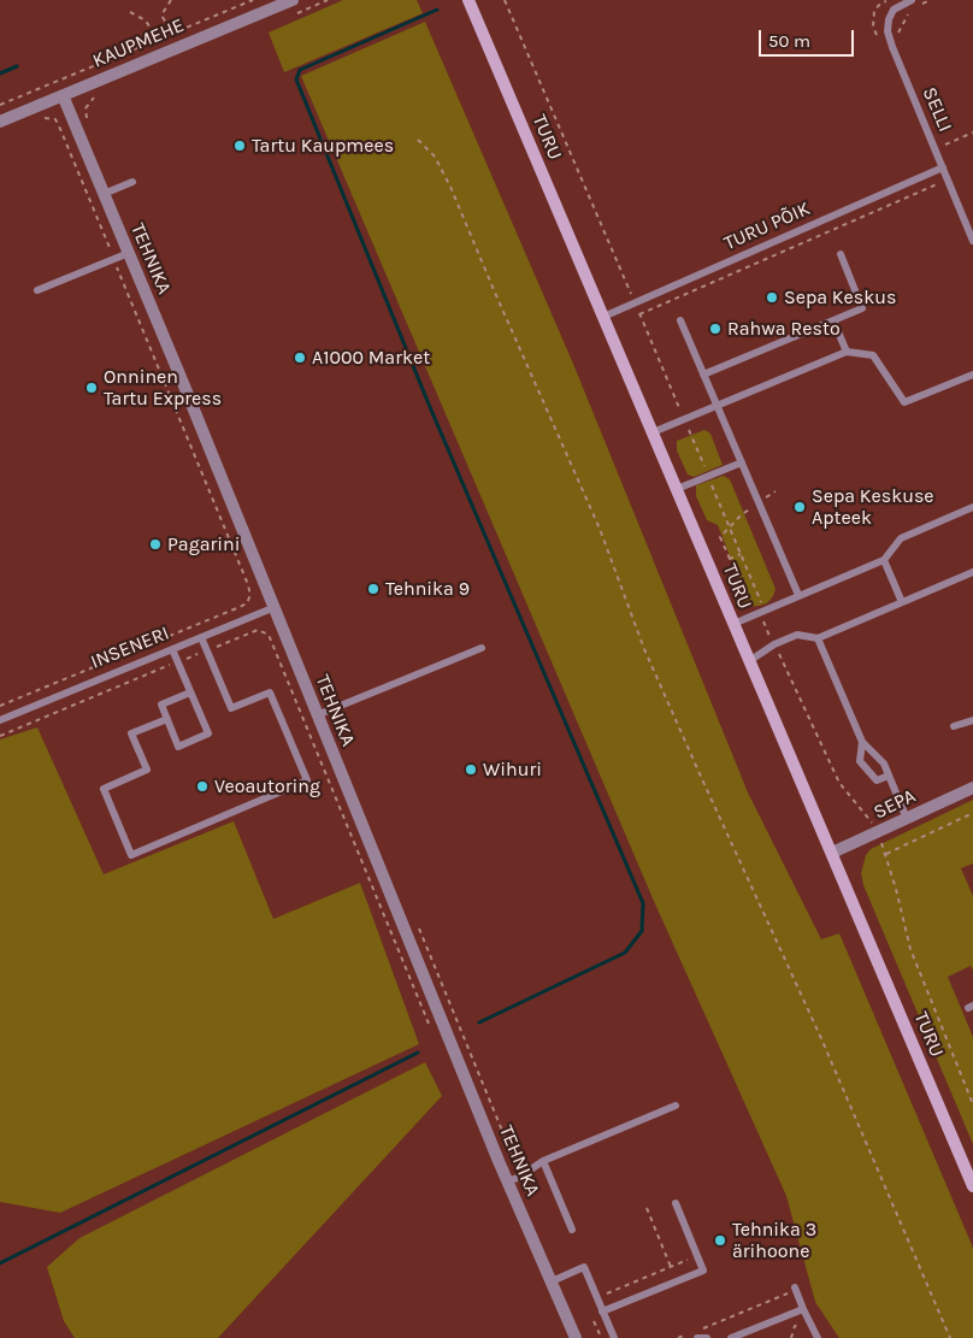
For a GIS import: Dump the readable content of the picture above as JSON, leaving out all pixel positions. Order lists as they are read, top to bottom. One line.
{"streets":{"main road":["TURU"],"street":["KAUPMEHE","TEHNIKA","SEPA"],"lane":["SELLI","TURU PÕIK","INSENERI"]},"crossings":[["KAUPMEHE","TEHNIKA"],["SELLI","TURU PÕIK"],["TURU","TURU PÕIK"],["TURU","SEPA"],["TEHNIKA","INSENERI"]],"places":["Tartu Kaupmees","Sepa Keskus","Rahwa Resto","A1000 Market","Onninen Tartu Express","Sepa Keskuse Apteek","Pagarini","Tehnika 9","Wihuri","Veoautoring","Tehnika 3 ärihoone"],"scale_bar":"50 m"}
